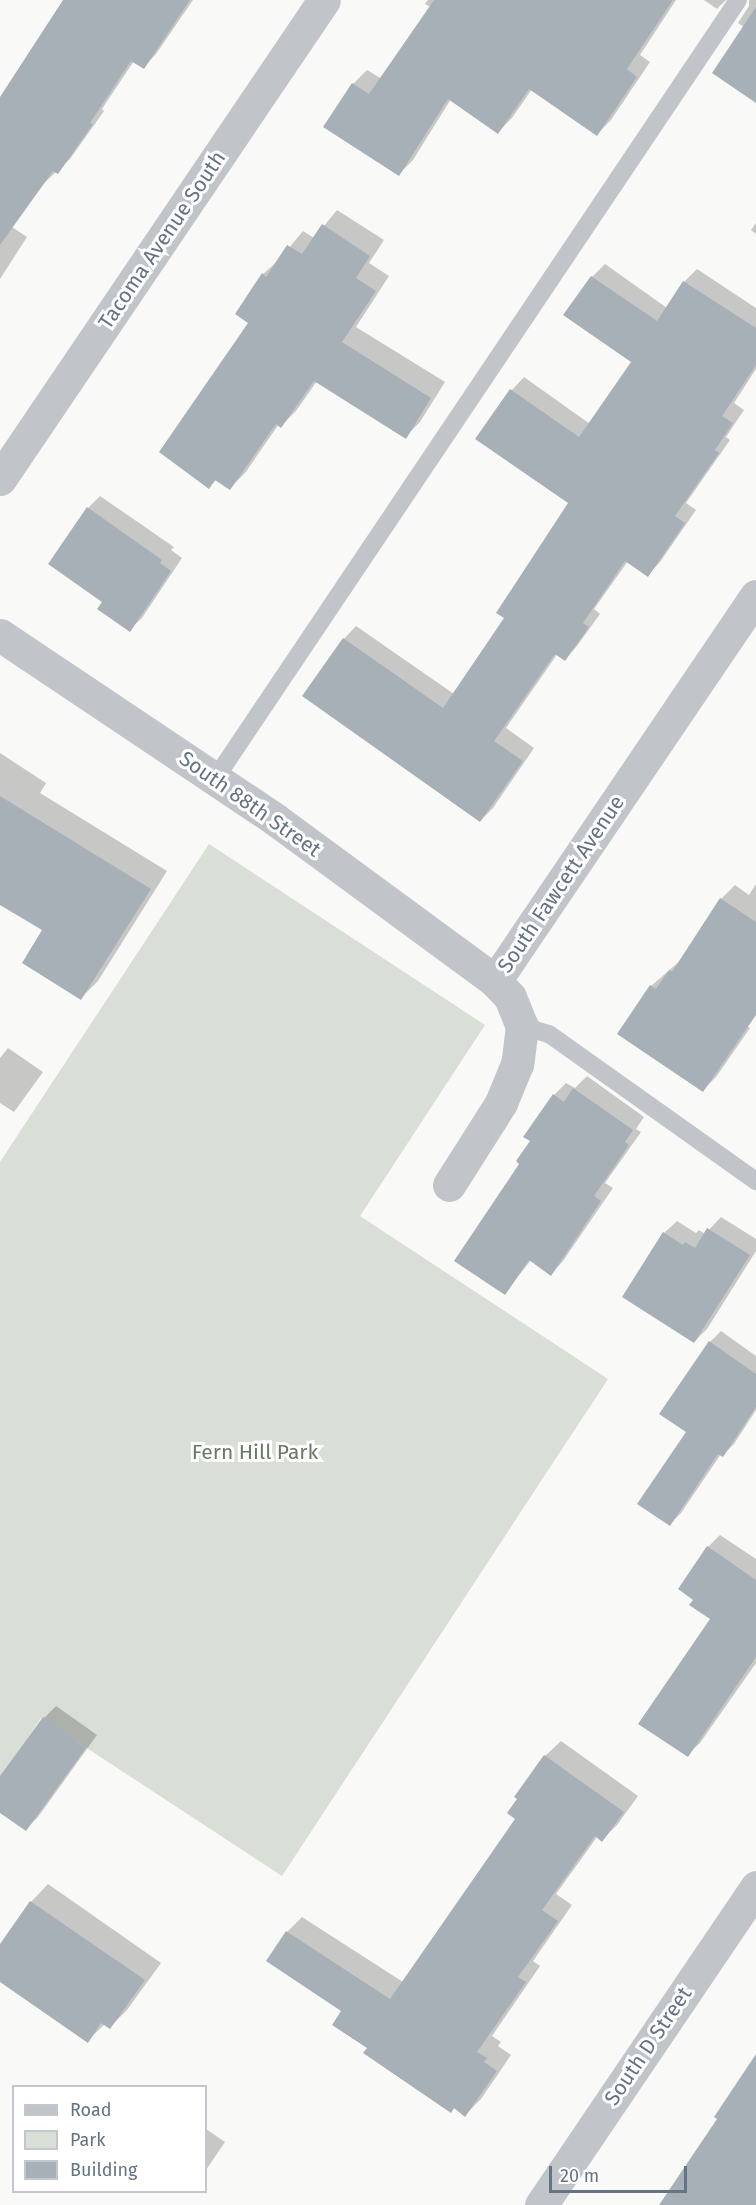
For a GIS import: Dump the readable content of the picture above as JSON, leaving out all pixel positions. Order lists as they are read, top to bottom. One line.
{"streets":{"street":["Tacoma Avenue South","South 88th Street","South Fawcett Avenue","South D Street"]},"crossings":[["South 88th Street","South Fawcett Avenue"]],"parks":["Fern Hill Park"],"legend":["Road","Park","Building"],"scale_bar":"20 m"}
